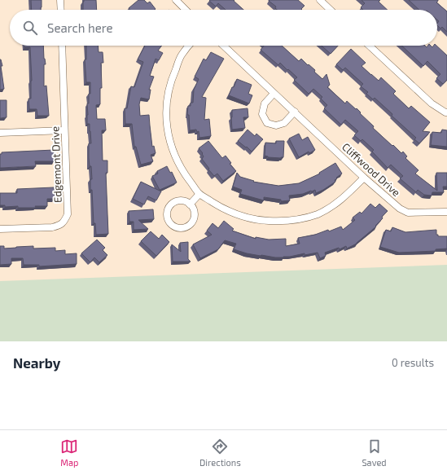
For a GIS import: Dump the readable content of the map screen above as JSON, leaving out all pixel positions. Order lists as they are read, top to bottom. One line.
{"streets":{"street":["Edgemont Drive","Cliffwood Drive"]},"page":{"search":"Search here","heading":["Nearby","0 results"],"nav":["Map","Directions","Saved"]}}
